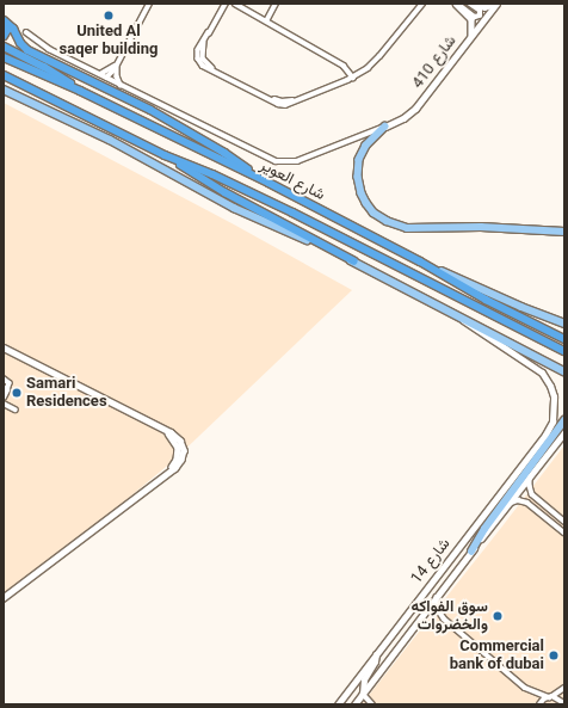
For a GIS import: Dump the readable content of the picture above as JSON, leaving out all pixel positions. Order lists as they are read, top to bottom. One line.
{"streets":{"highway":["شارع العوير"],"main road":["شارع 14"],"street":["شارع 410"]},"places":["United Al saqer building","Samari Residences","سوق الفواكه والخضروات","Commercial bank of dubai"]}
